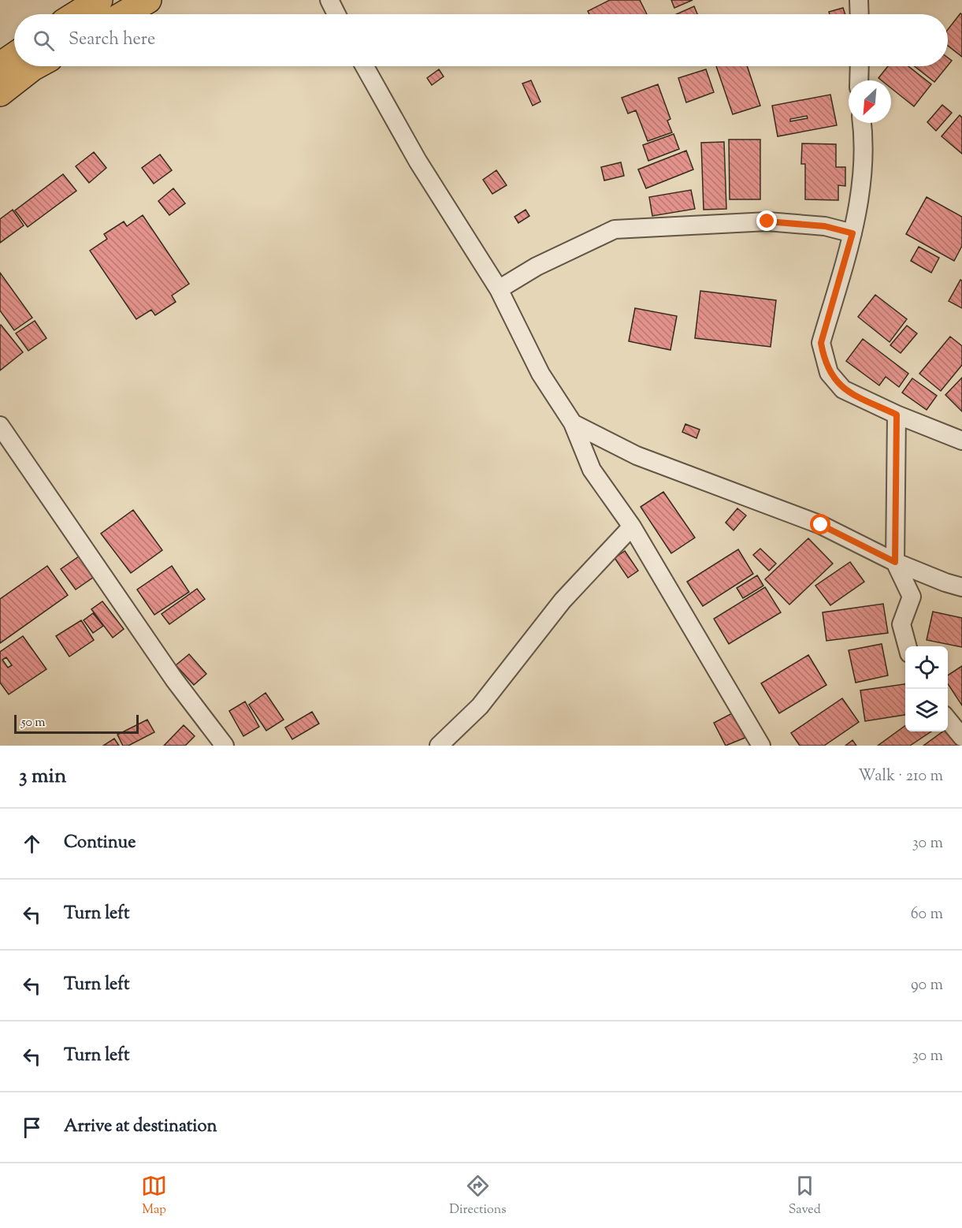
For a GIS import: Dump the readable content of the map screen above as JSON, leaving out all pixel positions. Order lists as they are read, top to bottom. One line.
{"scale_bar":"50 m","north":"bottom left","page":{"search":"Search here","scale":"50 m","heading":["3 min","Walk · 210 m"],"list":[["Continue","30 m"],["Turn left","60 m"],["Turn left","90 m"],["Turn left","30 m"],"Arrive at destination"],"nav":["Map","Directions","Saved"]}}
